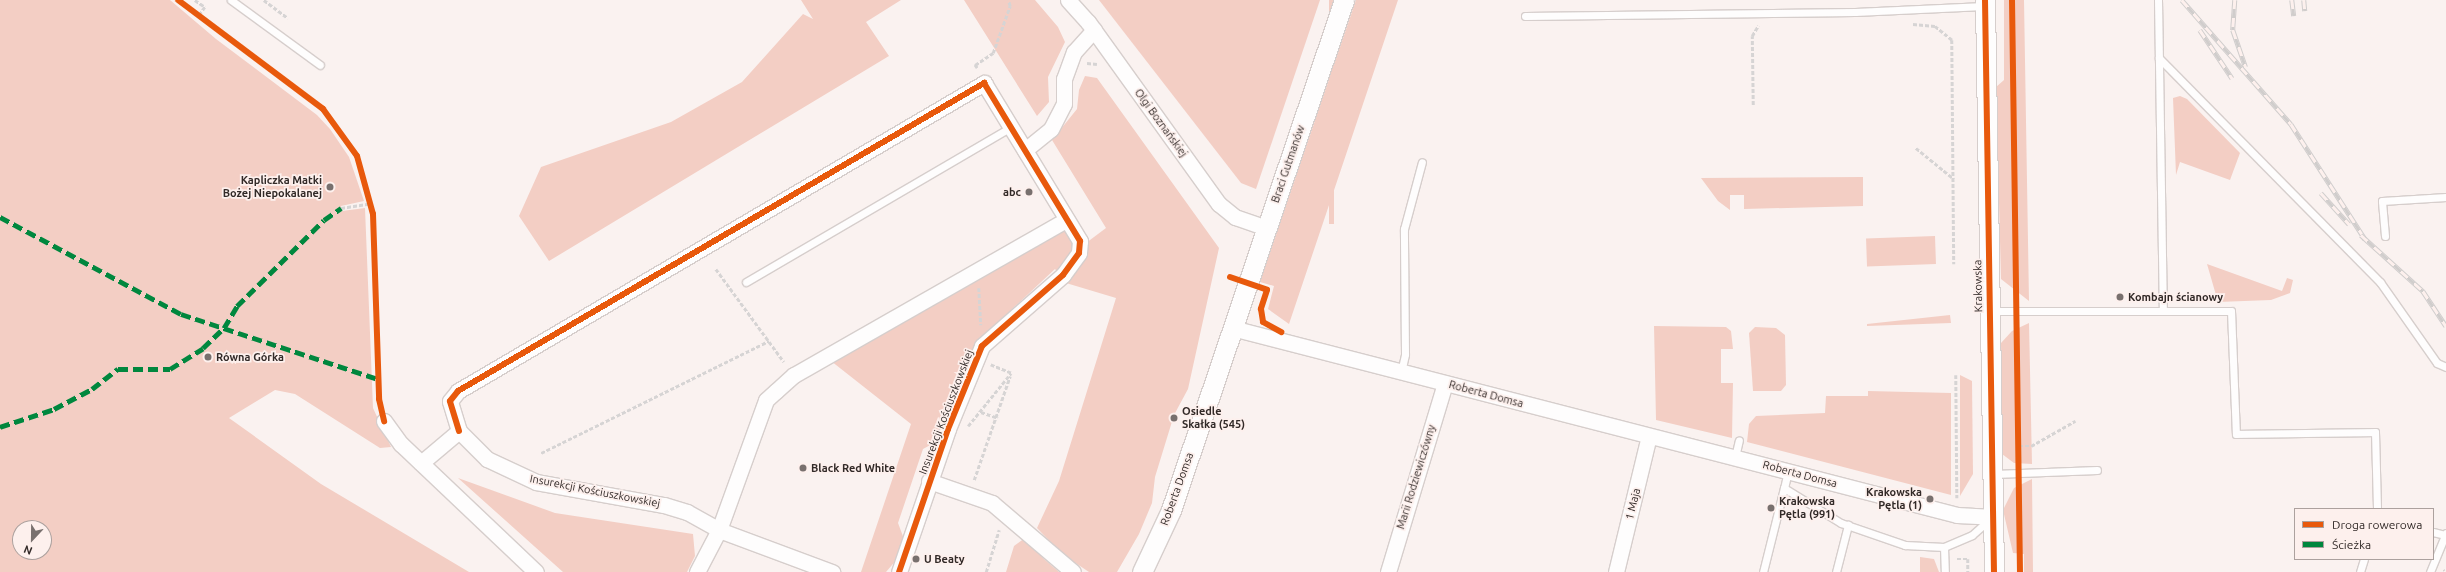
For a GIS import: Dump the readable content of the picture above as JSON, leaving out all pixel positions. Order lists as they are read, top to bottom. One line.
{"streets":{"street":["Olgi Boznańskiej","Braci Gutmanów","Krakowska","Roberta Domsa","Insurekcji Kościuszkowskiej","Marii Rodziewiczówny","1 Maja"]},"crossings":[["Olgi Boznańskiej","Braci Gutmanów"],["Braci Gutmanów","Roberta Domsa"],["Krakowska","Roberta Domsa"],["Roberta Domsa","Marii Rodziewiczówny"],["Roberta Domsa","1 Maja"]],"places":["Kapliczka Matki Bożej Niepokalanej","abc","Kombajn ścianowy","Równa Górka","Osiedle Skałka (545)","Black Red White","Krakowska Pętla (1)","Krakowska Pętla (991)","U Beaty"],"legend":["Droga rowerowa","Ścieżka"],"north":"bottom"}
